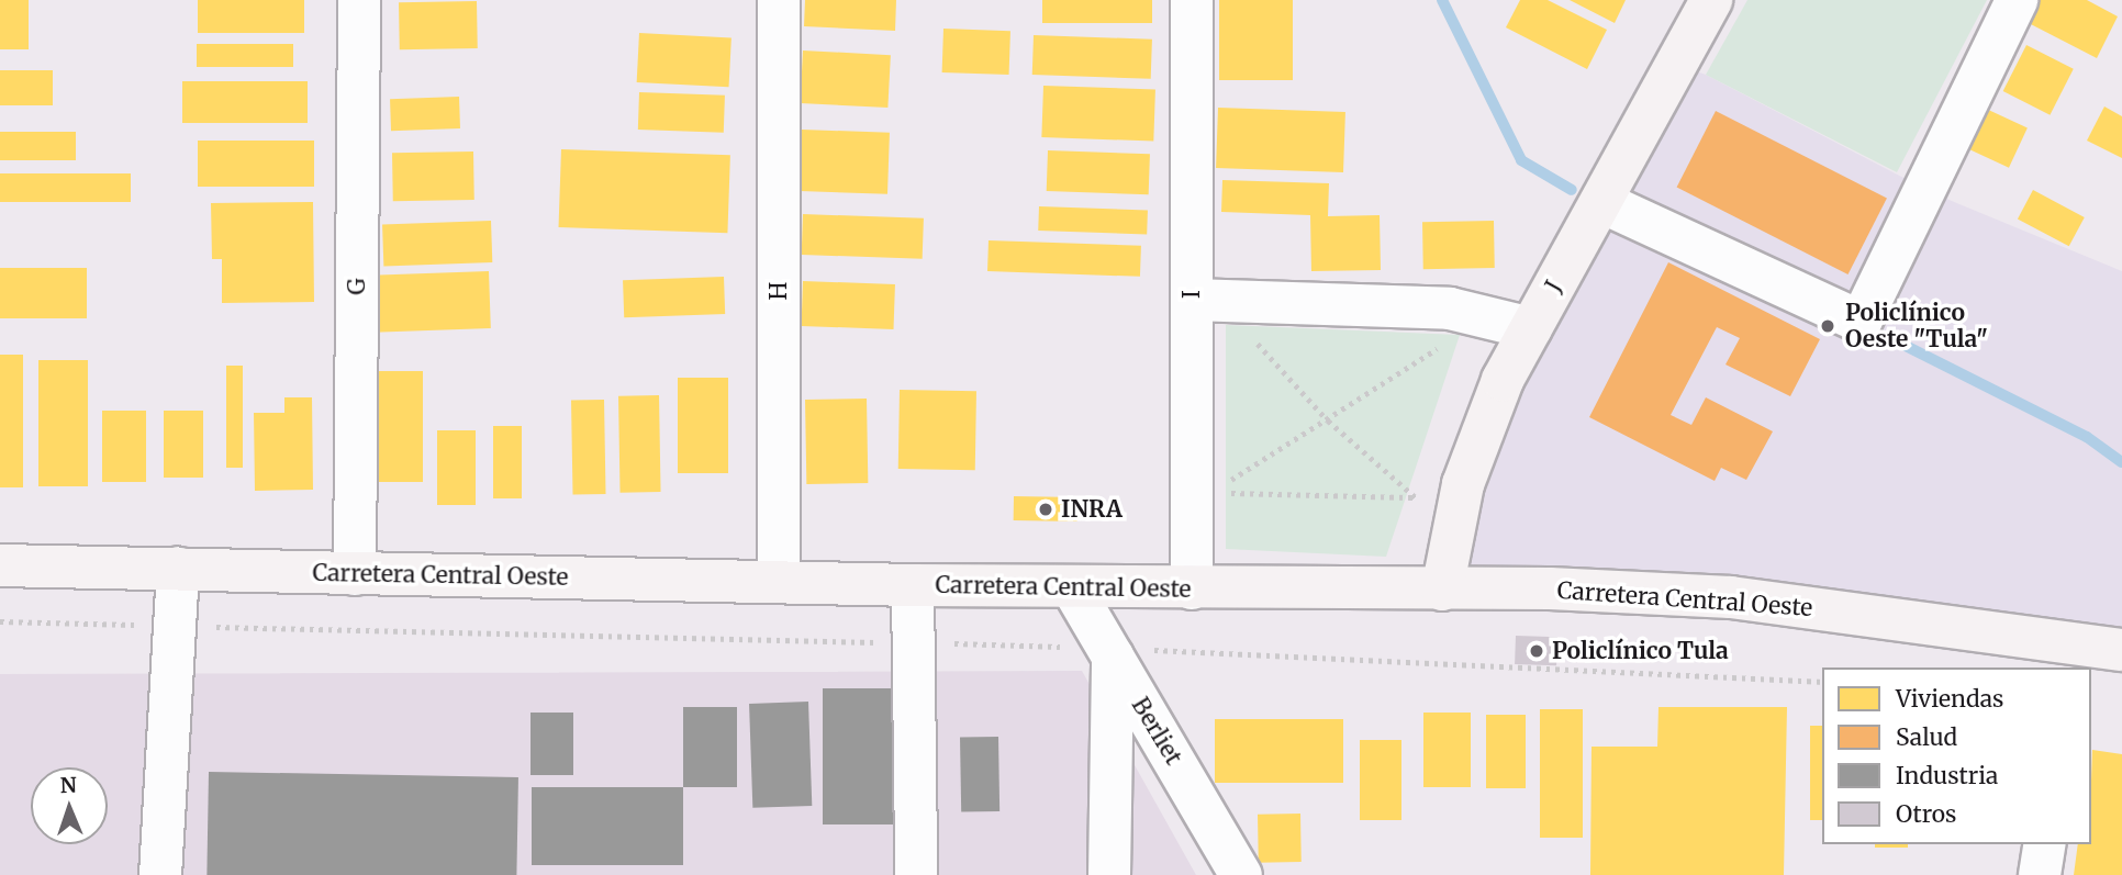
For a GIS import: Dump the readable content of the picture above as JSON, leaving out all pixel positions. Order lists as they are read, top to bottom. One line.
{"streets":{"main road":["J","Carretera Central Oeste"],"street":["G","H","I","Berliet"]},"crossings":[["G","Carretera Central Oeste"],["J","Carretera Central Oeste"],["H","Carretera Central Oeste"],["I","Carretera Central Oeste"],["Carretera Central Oeste","Berliet"]],"places":["Policlínico Oeste \"Tula\"","INRA","Policlínico Tula"],"legend":["Viviendas","Salud","Industria","Otros"],"north":"top"}
